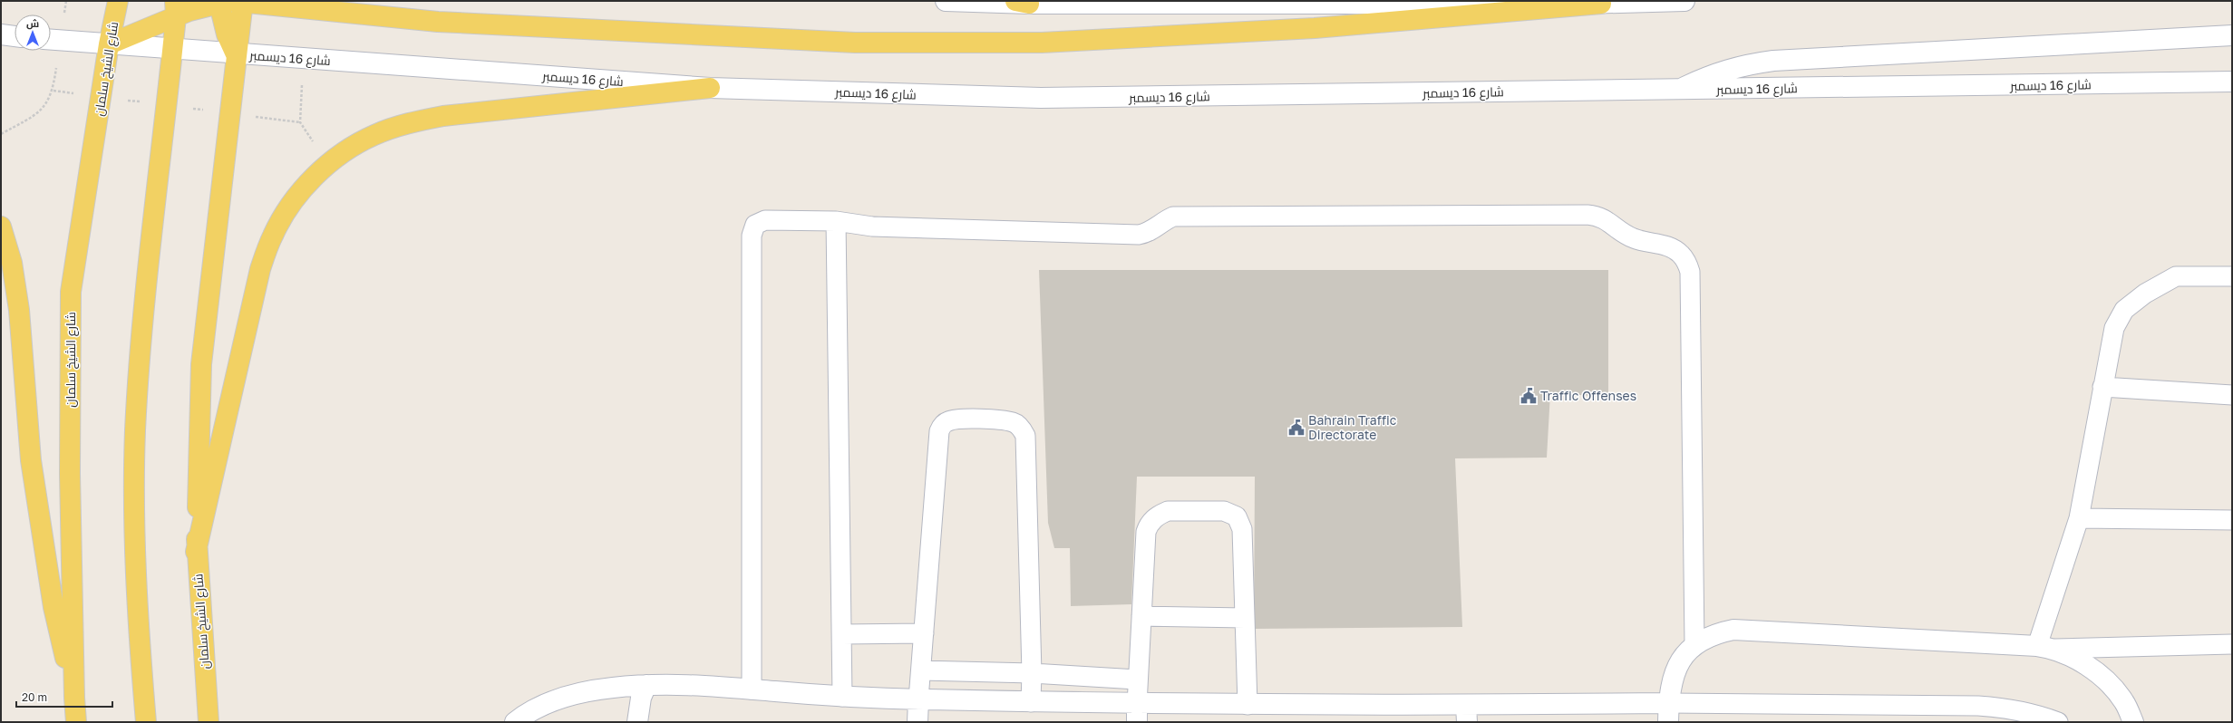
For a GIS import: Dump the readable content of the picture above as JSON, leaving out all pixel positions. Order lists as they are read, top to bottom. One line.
{"streets":{"main road":["شارع 16 ديسمبر","شارع الشيخ سلمان"]},"crossings":[["شارع 16 ديسمبر","شارع الشيخ سلمان"]],"places":{"public building":["Traffic Offenses","Bahrain Traffic Directorate"]},"scale_bar":"20 m","north":"top"}
